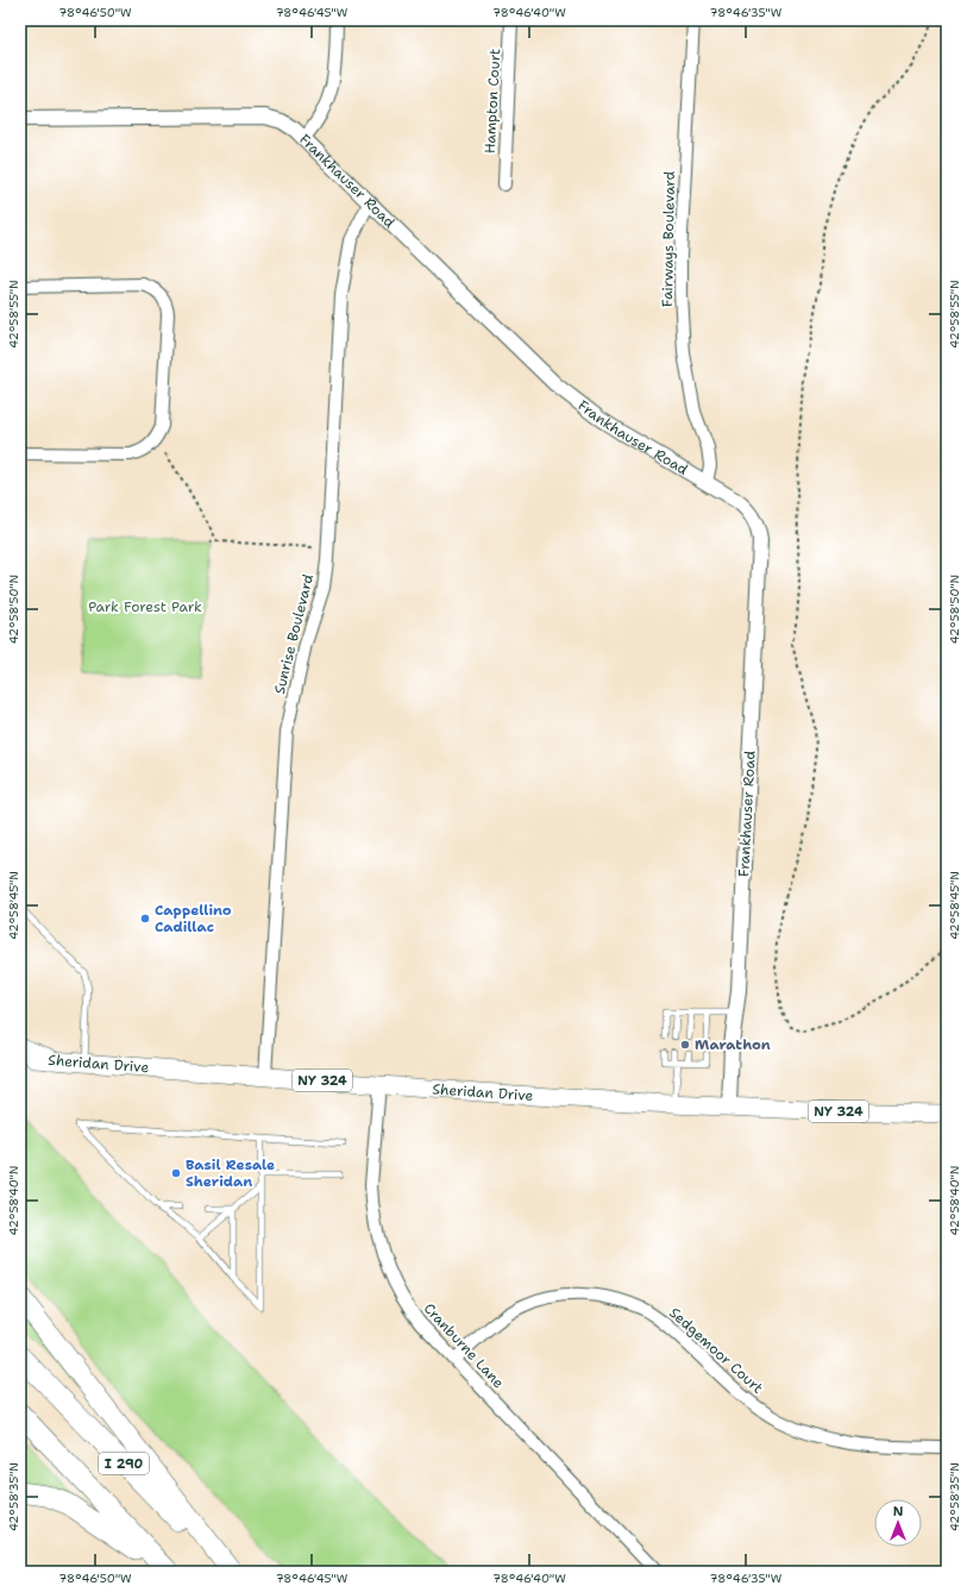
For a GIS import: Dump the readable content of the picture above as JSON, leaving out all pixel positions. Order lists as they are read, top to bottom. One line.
{"streets":{"highway":["I 290"],"main road":["Sheridan Drive","NY 324"],"street":["Hampton Court","Frankhauser Road","Fairways Boulevard","Sunrise Boulevard","Cranburne Lane","Sedgemoor Court"]},"crossings":[["Frankhauser Road","Fairways Boulevard"],["Frankhauser Road","Sunrise Boulevard"],["Frankhauser Road","Sheridan Drive"],["Sunrise Boulevard","Sheridan Drive"],["Sheridan Drive","Cranburne Lane"],["Cranburne Lane","Sedgemoor Court"]],"parks":["Park Forest Park"],"places":["Cappellino Cadillac","Marathon","Basil Resale Sheridan"],"north":"top","coordinates":["78°46'50\"W","78°46'45\"W","78°46'40\"W","78°46'35\"W","42°58'55\"N","42°58'50\"N","42°58'45\"N","42°58'40\"N","42°58'35\"N"]}
